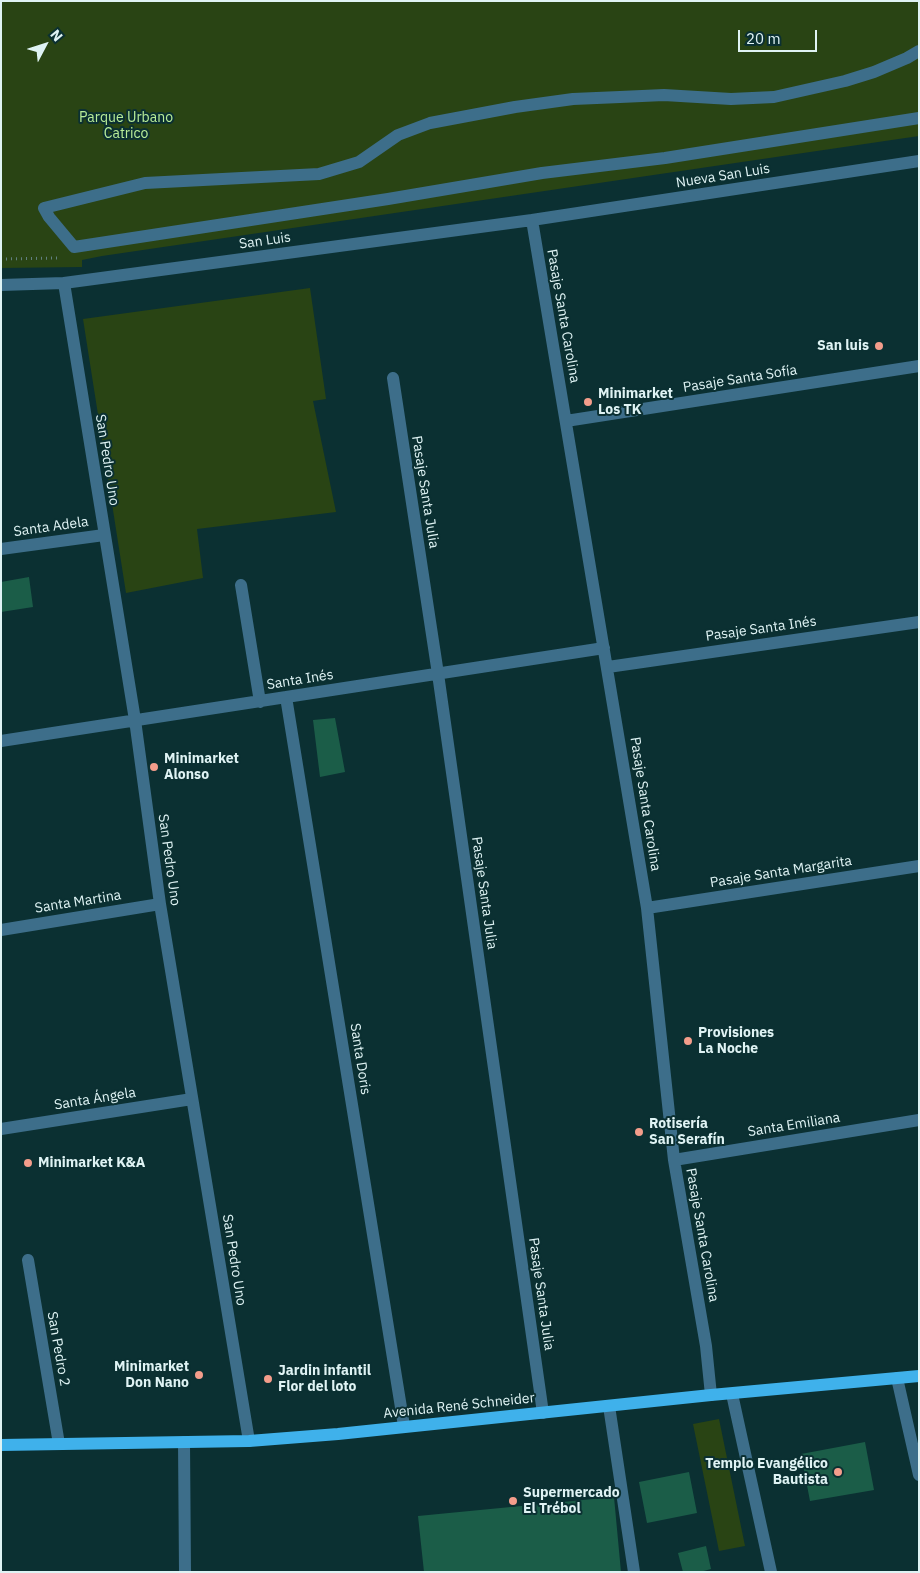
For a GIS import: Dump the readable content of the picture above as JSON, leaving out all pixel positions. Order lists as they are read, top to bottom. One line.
{"streets":{"main road":["Avenida René Schneider"],"street":["Nueva San Luis","San Luis","Pasaje Santa Carolina","Pasaje Santa Sofía","San Pedro Uno","Pasaje Santa Julia","Santa Adela","Pasaje Santa Inés","Santa Inés","Pasaje Santa Margarita","Santa Martina","Santa Doris","Santa Ángela","Santa Emiliana","San Pedro 2"]},"crossings":[["Nueva San Luis","San Luis"],["Nueva San Luis","Pasaje Santa Carolina"],["San Luis","Pasaje Santa Carolina"],["San Luis","San Pedro Uno"],["Pasaje Santa Carolina","Pasaje Santa Sofía"],["Pasaje Santa Carolina","Pasaje Santa Inés"],["Pasaje Santa Carolina","Santa Inés"],["Pasaje Santa Carolina","Pasaje Santa Margarita"],["Pasaje Santa Carolina","Santa Emiliana"],["Pasaje Santa Carolina","Avenida René Schneider"],["San Pedro Uno","Santa Adela"],["San Pedro Uno","Santa Inés"],["San Pedro Uno","Santa Martina"],["San Pedro Uno","Santa Ángela"],["San Pedro Uno","Avenida René Schneider"],["Pasaje Santa Julia","Santa Inés"],["Pasaje Santa Julia","Avenida René Schneider"],["Santa Inés","Santa Doris"],["Santa Doris","Avenida René Schneider"],["San Pedro 2","Avenida René Schneider"]],"parks":["Parque Urbano Catrico"],"places":["San luis","Minimarket Los TK","Minimarket Alonso","Provisiones La Noche","Rotisería San Serafín","Minimarket K&A","Minimarket Don Nano","Jardin infantil Flor del loto","Templo Evangélico Bautista","Supermercado El Trébol"],"scale_bar":"20 m","north":"top right"}
